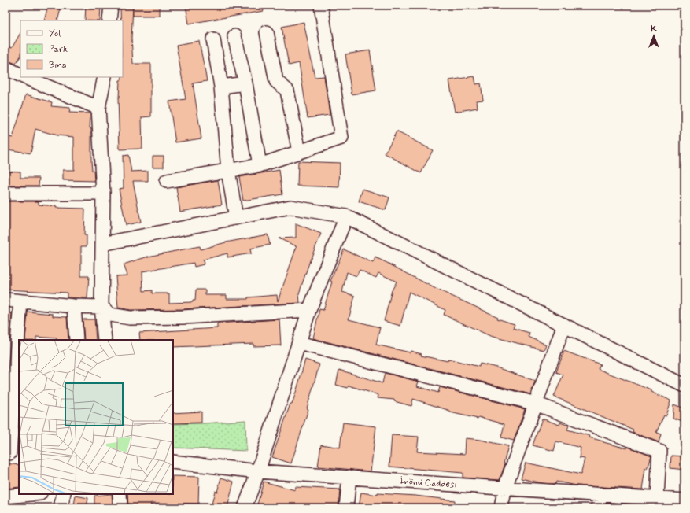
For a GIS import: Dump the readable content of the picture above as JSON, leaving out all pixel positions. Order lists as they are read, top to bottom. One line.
{"streets":{"street":["İnönü Caddesi"]},"legend":["Yol","Park","Bina"],"north":"top"}
